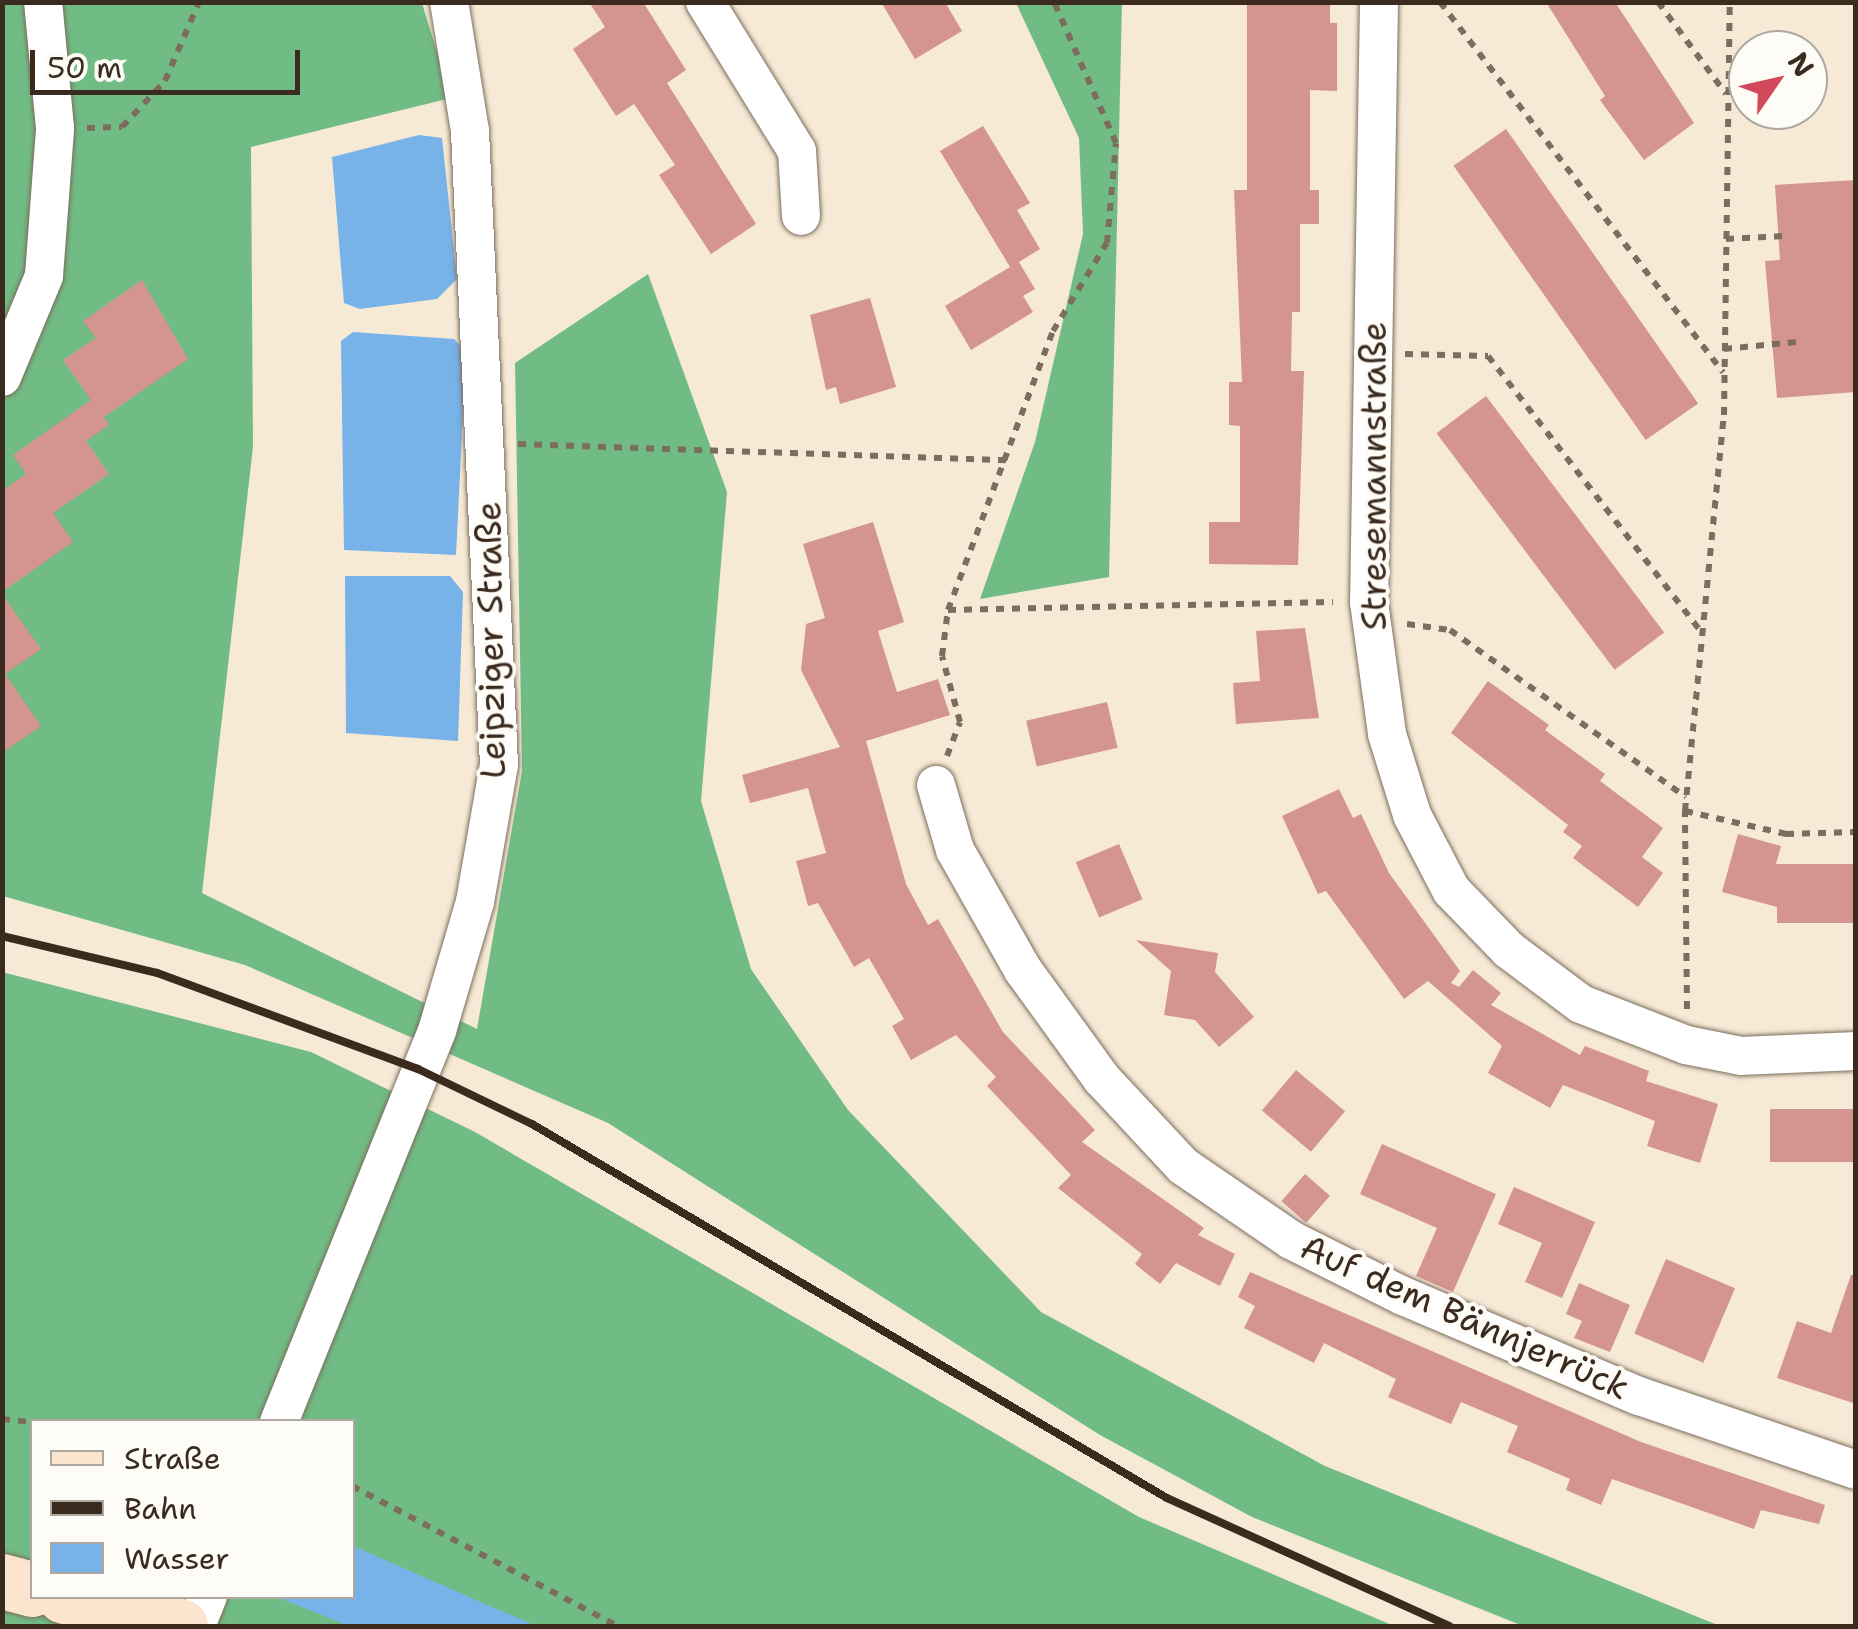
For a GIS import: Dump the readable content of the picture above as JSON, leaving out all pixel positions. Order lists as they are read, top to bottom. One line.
{"streets":{"street":["Stresemannstraße","Leipziger Straße","Auf dem Bännjerrück"]},"legend":["Straße","Bahn","Wasser"],"scale_bar":"50 m","north":"top right"}
